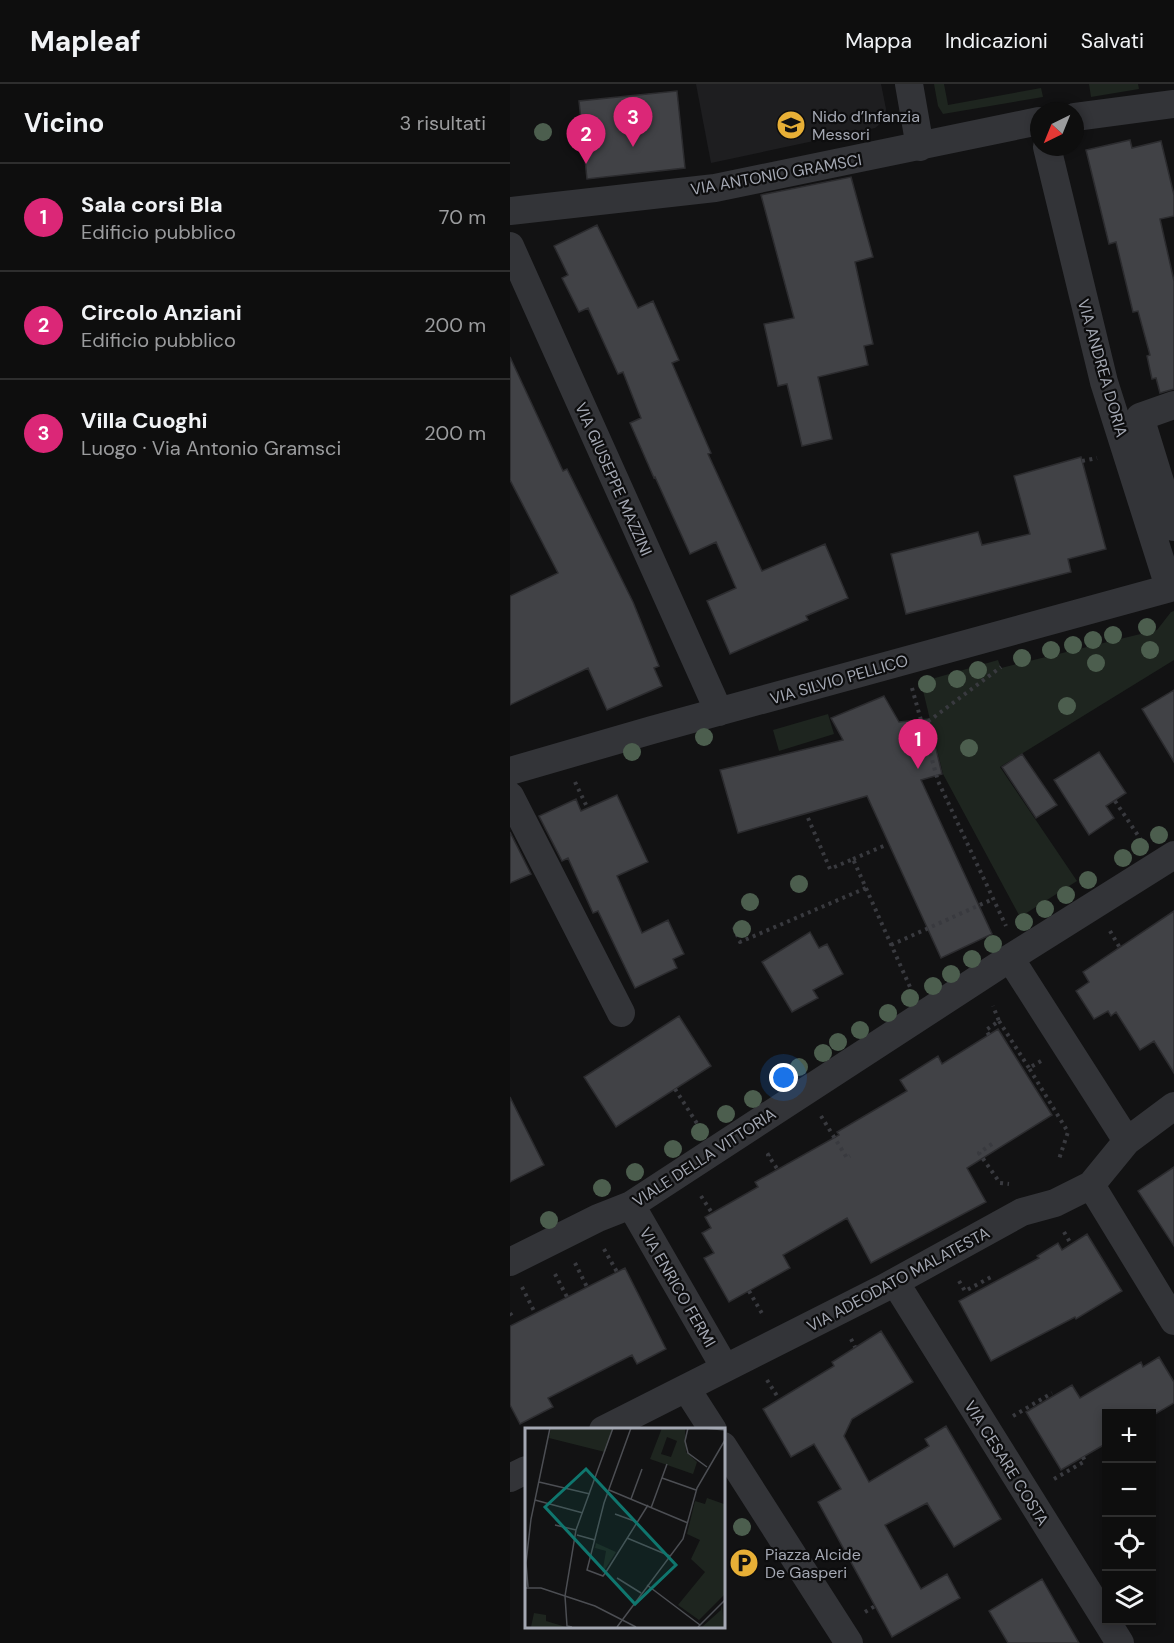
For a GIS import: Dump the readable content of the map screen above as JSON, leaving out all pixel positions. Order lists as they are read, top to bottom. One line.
{"streets":{"street":["VIA ANTONIO GRAMSCI","VIA ANDREA DORIA","VIA GIUSEPPE MAZZINI","VIA SILVIO PELLICO","VIALE DELLA VITTORIA","VIA ADEODATO MALATESTA","VIA ENRICO FERMI","VIA CESARE COSTA"]},"crossings":[["VIA ANDREA DORIA","VIA SILVIO PELLICO"],["VIA GIUSEPPE MAZZINI","VIA SILVIO PELLICO"],["VIALE DELLA VITTORIA","VIA ENRICO FERMI"],["VIA ADEODATO MALATESTA","VIA ENRICO FERMI"],["VIA ADEODATO MALATESTA","VIA CESARE COSTA"]],"places":{"school or university":["Nido d’Infanzia Messori"],"parking":["Piazza Alcide De Gasperi"]},"north":"bottom left","page":{"header":"Mapleaf","nav":["Mappa","Indicazioni","Salvati"],"heading":["Vicino","3 risultati"],"pins":["3","2","1"],"list":[{"mark":"1","name":"Sala corsi Bla","note":"Edificio pubblico","value":"70 m"},{"mark":"2","name":"Circolo Anziani","note":"Edificio pubblico","value":"200 m"},{"mark":"3","name":"Villa Cuoghi","note":"Luogo · Via Antonio Gramsci","value":"200 m"}],"map_buttons":["+","−"]}}
